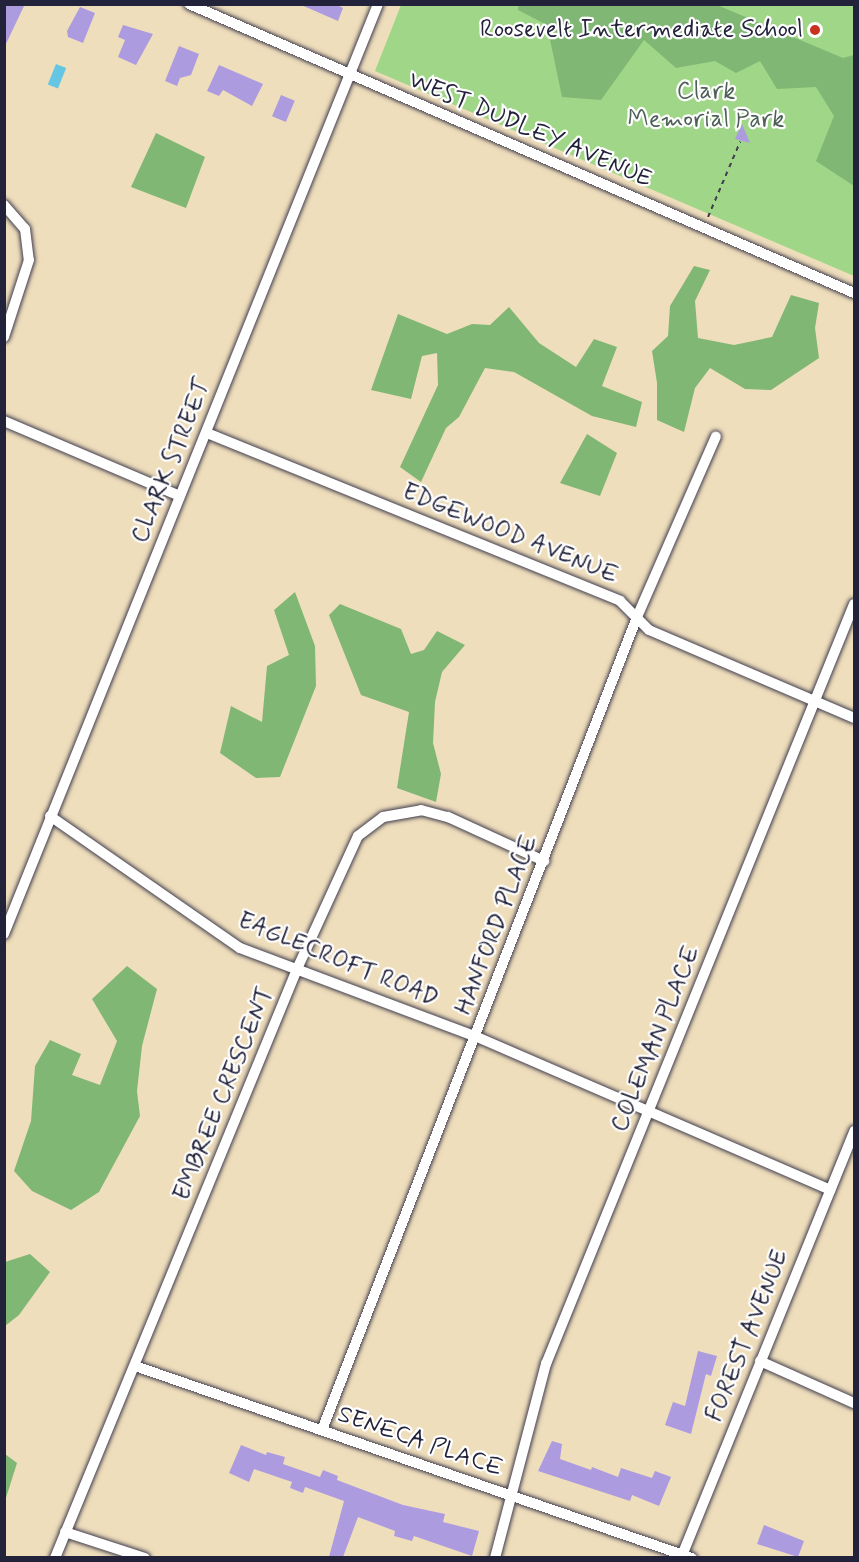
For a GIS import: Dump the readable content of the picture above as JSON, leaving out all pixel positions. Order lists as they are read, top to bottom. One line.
{"streets":{"street":["WEST DUDLEY AVENUE","CLARK STREET","EDGEWOOD AVENUE","HANFORD PLACE","EAGLECROFT ROAD","COLEMAN PLACE","EMBREE CRESCENT","FOREST AVENUE","SENECA PLACE"]},"crossings":[["WEST DUDLEY AVENUE","CLARK STREET"],["CLARK STREET","EDGEWOOD AVENUE"],["CLARK STREET","EAGLECROFT ROAD"],["EDGEWOOD AVENUE","HANFORD PLACE"],["EDGEWOOD AVENUE","COLEMAN PLACE"],["HANFORD PLACE","EAGLECROFT ROAD"],["HANFORD PLACE","EMBREE CRESCENT"],["HANFORD PLACE","SENECA PLACE"],["EAGLECROFT ROAD","COLEMAN PLACE"],["EAGLECROFT ROAD","EMBREE CRESCENT"],["EAGLECROFT ROAD","FOREST AVENUE"],["COLEMAN PLACE","SENECA PLACE"],["EMBREE CRESCENT","SENECA PLACE"],["FOREST AVENUE","SENECA PLACE"]],"parks":["Clark Memorial Park"],"places":["Roosevelt Intermediate School"]}
